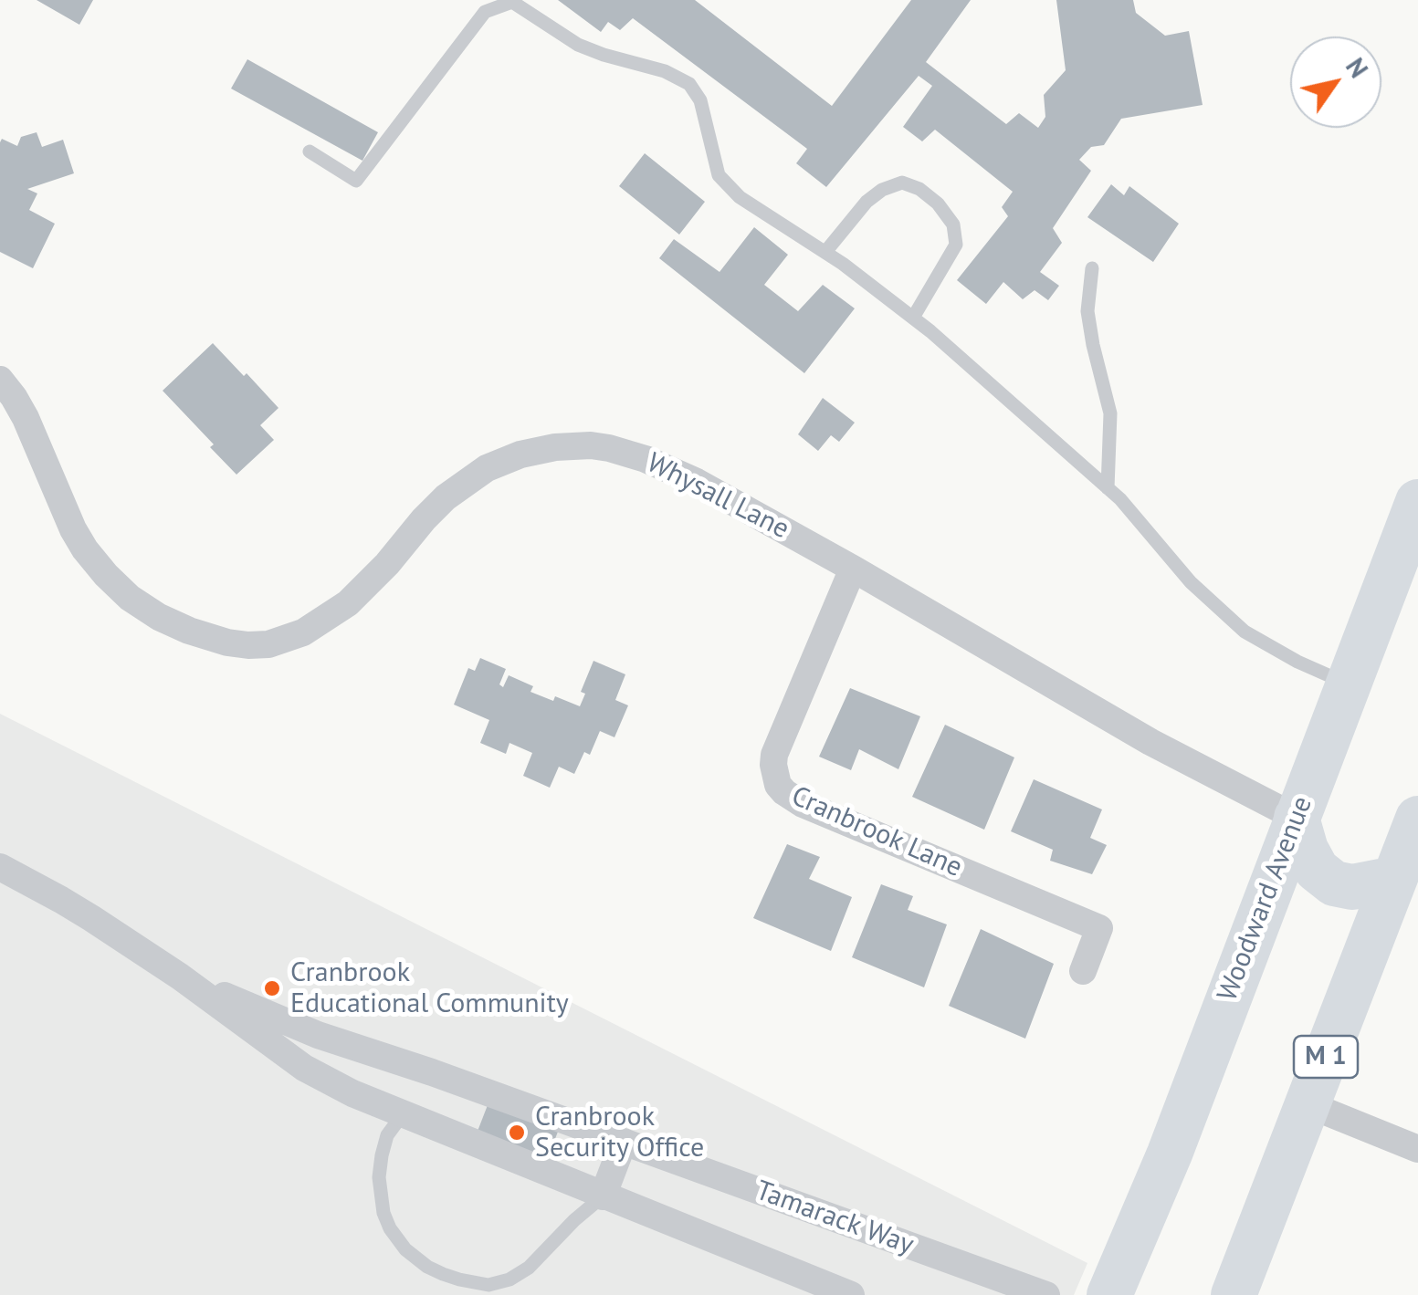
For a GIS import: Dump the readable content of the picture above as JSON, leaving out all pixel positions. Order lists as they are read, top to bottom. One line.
{"streets":{"main road":["Woodward Avenue","M 1"],"street":["Whysall Lane","Cranbrook Lane","Tamarack Way"]},"crossings":[["Whysall Lane","Cranbrook Lane"],["Whysall Lane","Woodward Avenue"]],"places":["Cranbrook Educational Community","Cranbrook Security Office"],"north":"top right"}
